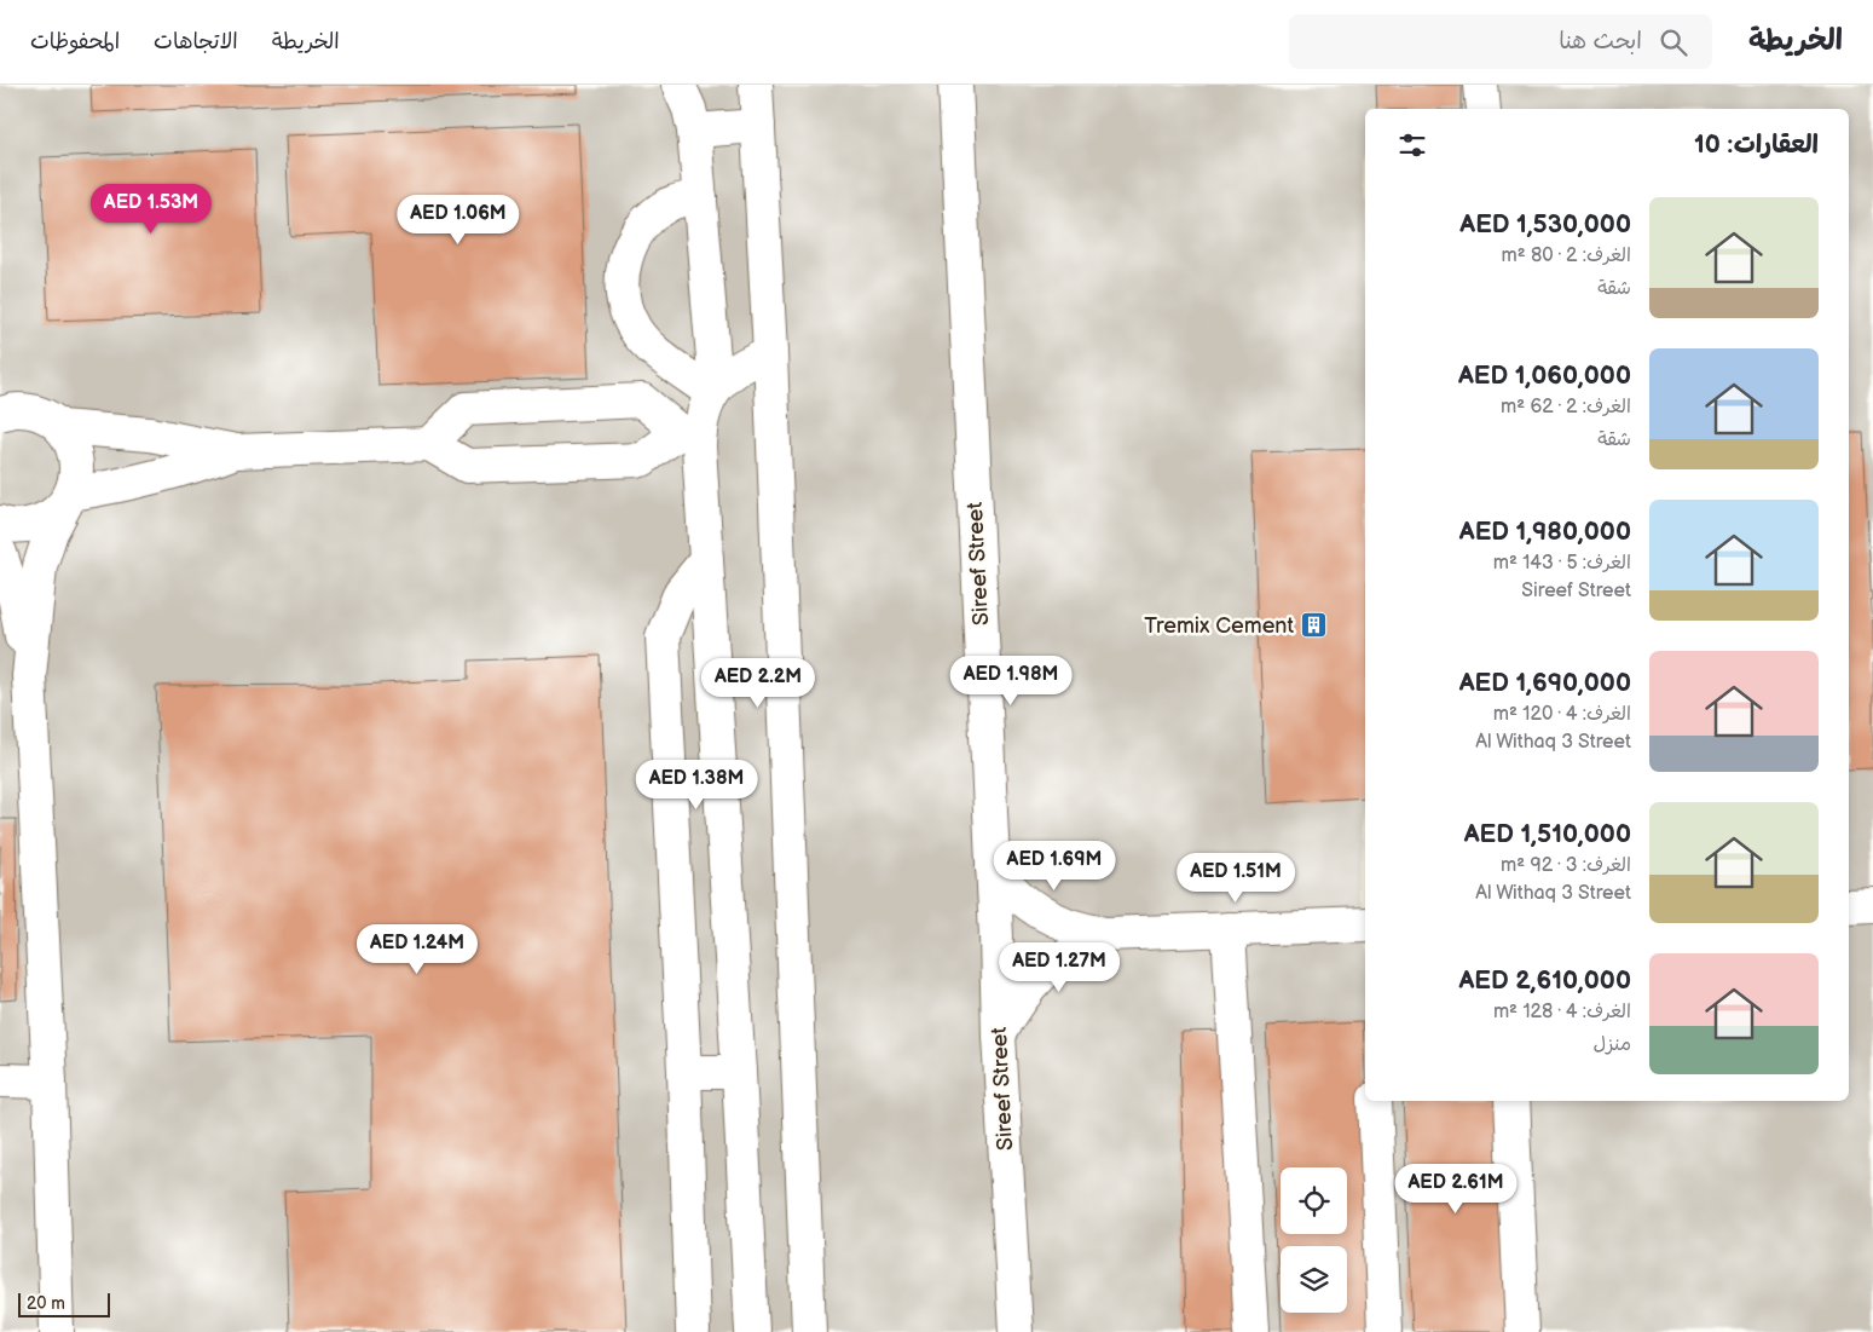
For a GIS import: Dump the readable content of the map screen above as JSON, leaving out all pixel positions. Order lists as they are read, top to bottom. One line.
{"streets":{"street":["Sireef Street"]},"places":{"building":["Tremix Cement"]},"scale_bar":"20 m","page":{"header":"الخريطة","search":"ابحث هنا","nav":["الخريطة","الاتجاهات","المحفوظات"],"heading":"العقارات: 10","list":[{"name":"AED 1,530,000","note":"الغرف: 2 · 80 m² · شقة"},{"name":"AED 1,060,000","note":"الغرف: 2 · 62 m² · شقة"},{"name":"AED 1,980,000","note":"الغرف: 5 · 143 m² · Sireef Street"},{"name":"AED 1,690,000","note":"الغرف: 4 · 120 m² · Al Withaq 3 Street"},{"name":"AED 1,510,000","note":"الغرف: 3 · 92 m² · Al Withaq 3 Street"},{"name":"AED 2,610,000","note":"الغرف: 4 · 128 m² · منزل"}],"price":["AED 1.53M","AED 1.06M","AED 1.98M","AED 2.2M","AED 1.38M","AED 1.69M","AED 1.51M","AED 1.24M","AED 1.27M","AED 2.61M"],"scale":"20 m"}}
